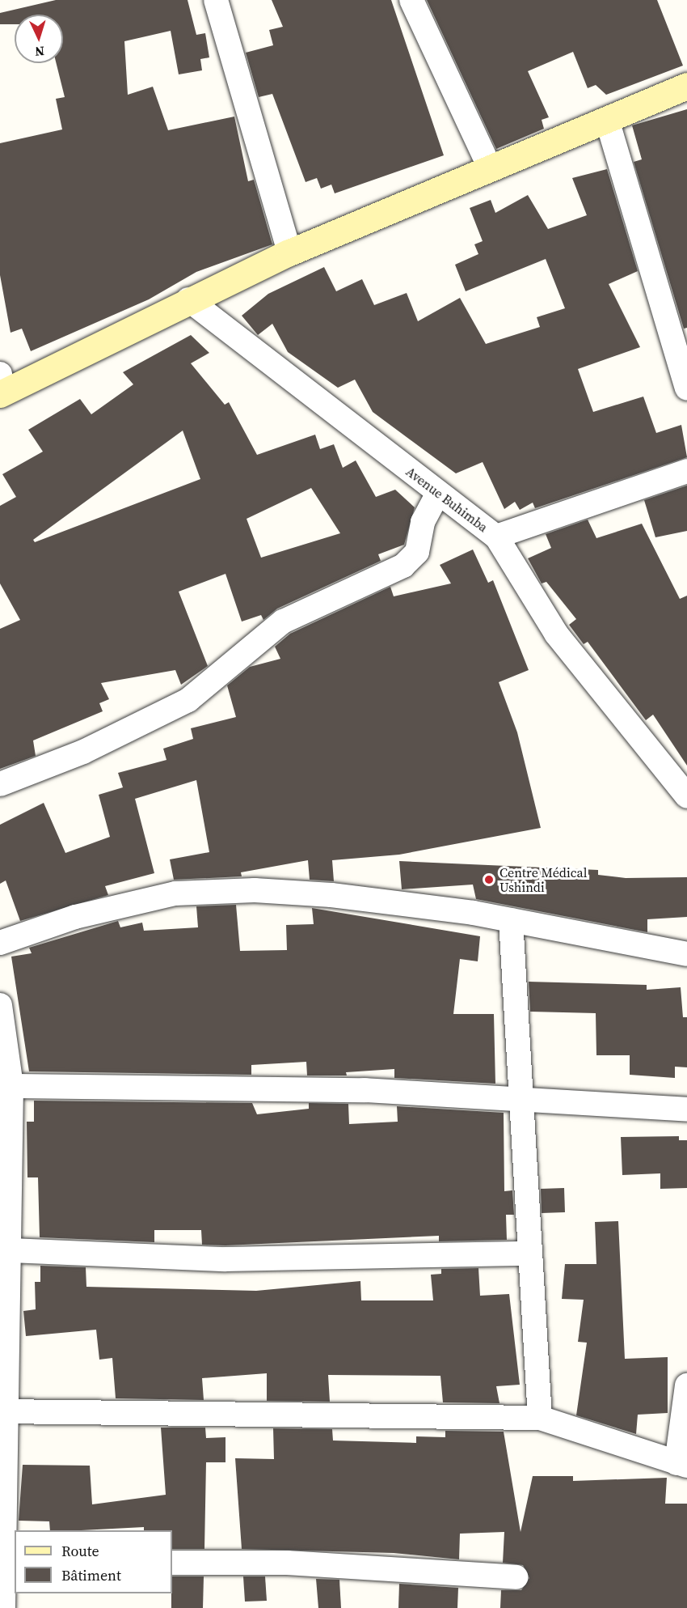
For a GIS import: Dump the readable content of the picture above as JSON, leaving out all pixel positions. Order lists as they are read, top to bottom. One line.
{"streets":{"street":["Avenue Buhimba"]},"places":["Centre Médical Ushindi"],"legend":["Route","Bâtiment"],"north":"bottom"}
